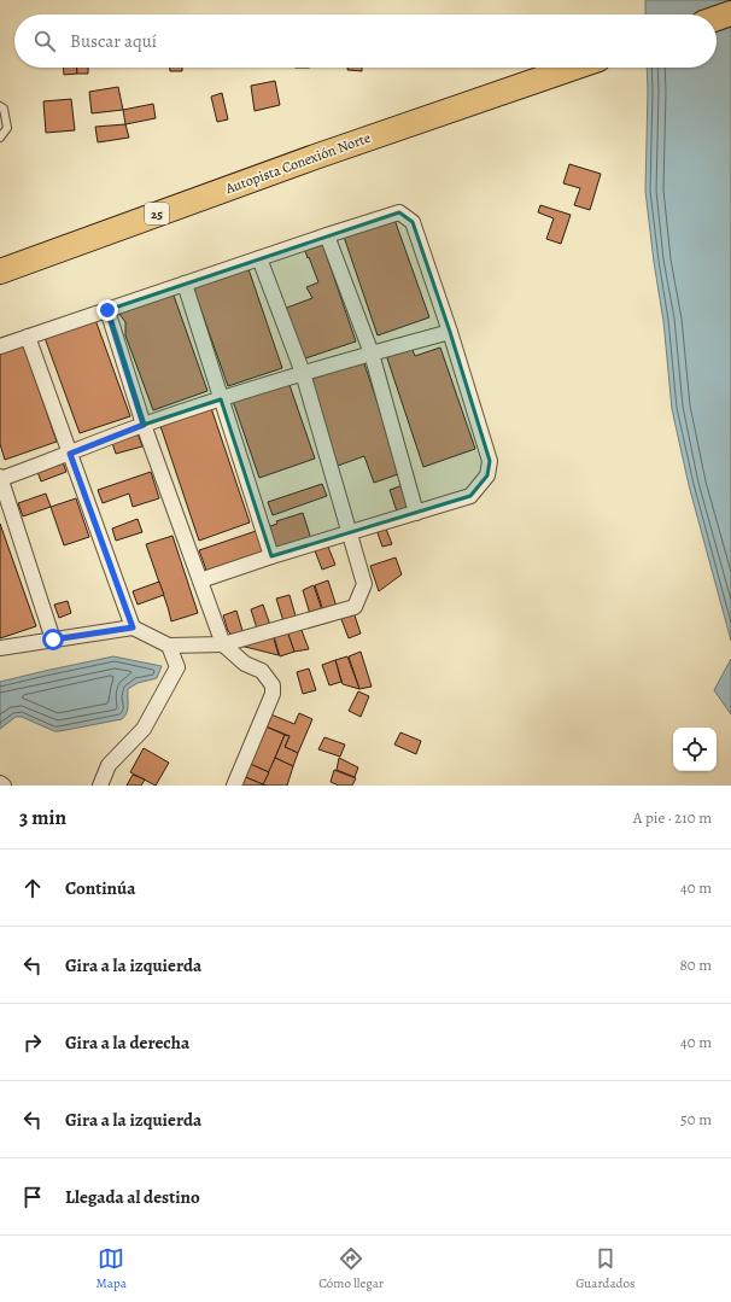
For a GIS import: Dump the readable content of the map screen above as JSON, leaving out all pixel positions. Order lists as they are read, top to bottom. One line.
{"streets":{"highway":["Autopista Conexión Norte","25"]},"page":{"search":"Buscar aquí","heading":["3 min","A pie · 210 m"],"list":[["Continúa","40 m"],["Gira a la izquierda","80 m"],["Gira a la derecha","40 m"],["Gira a la izquierda","50 m"],"Llegada al destino"],"nav":["Mapa","Cómo llegar","Guardados"]}}
